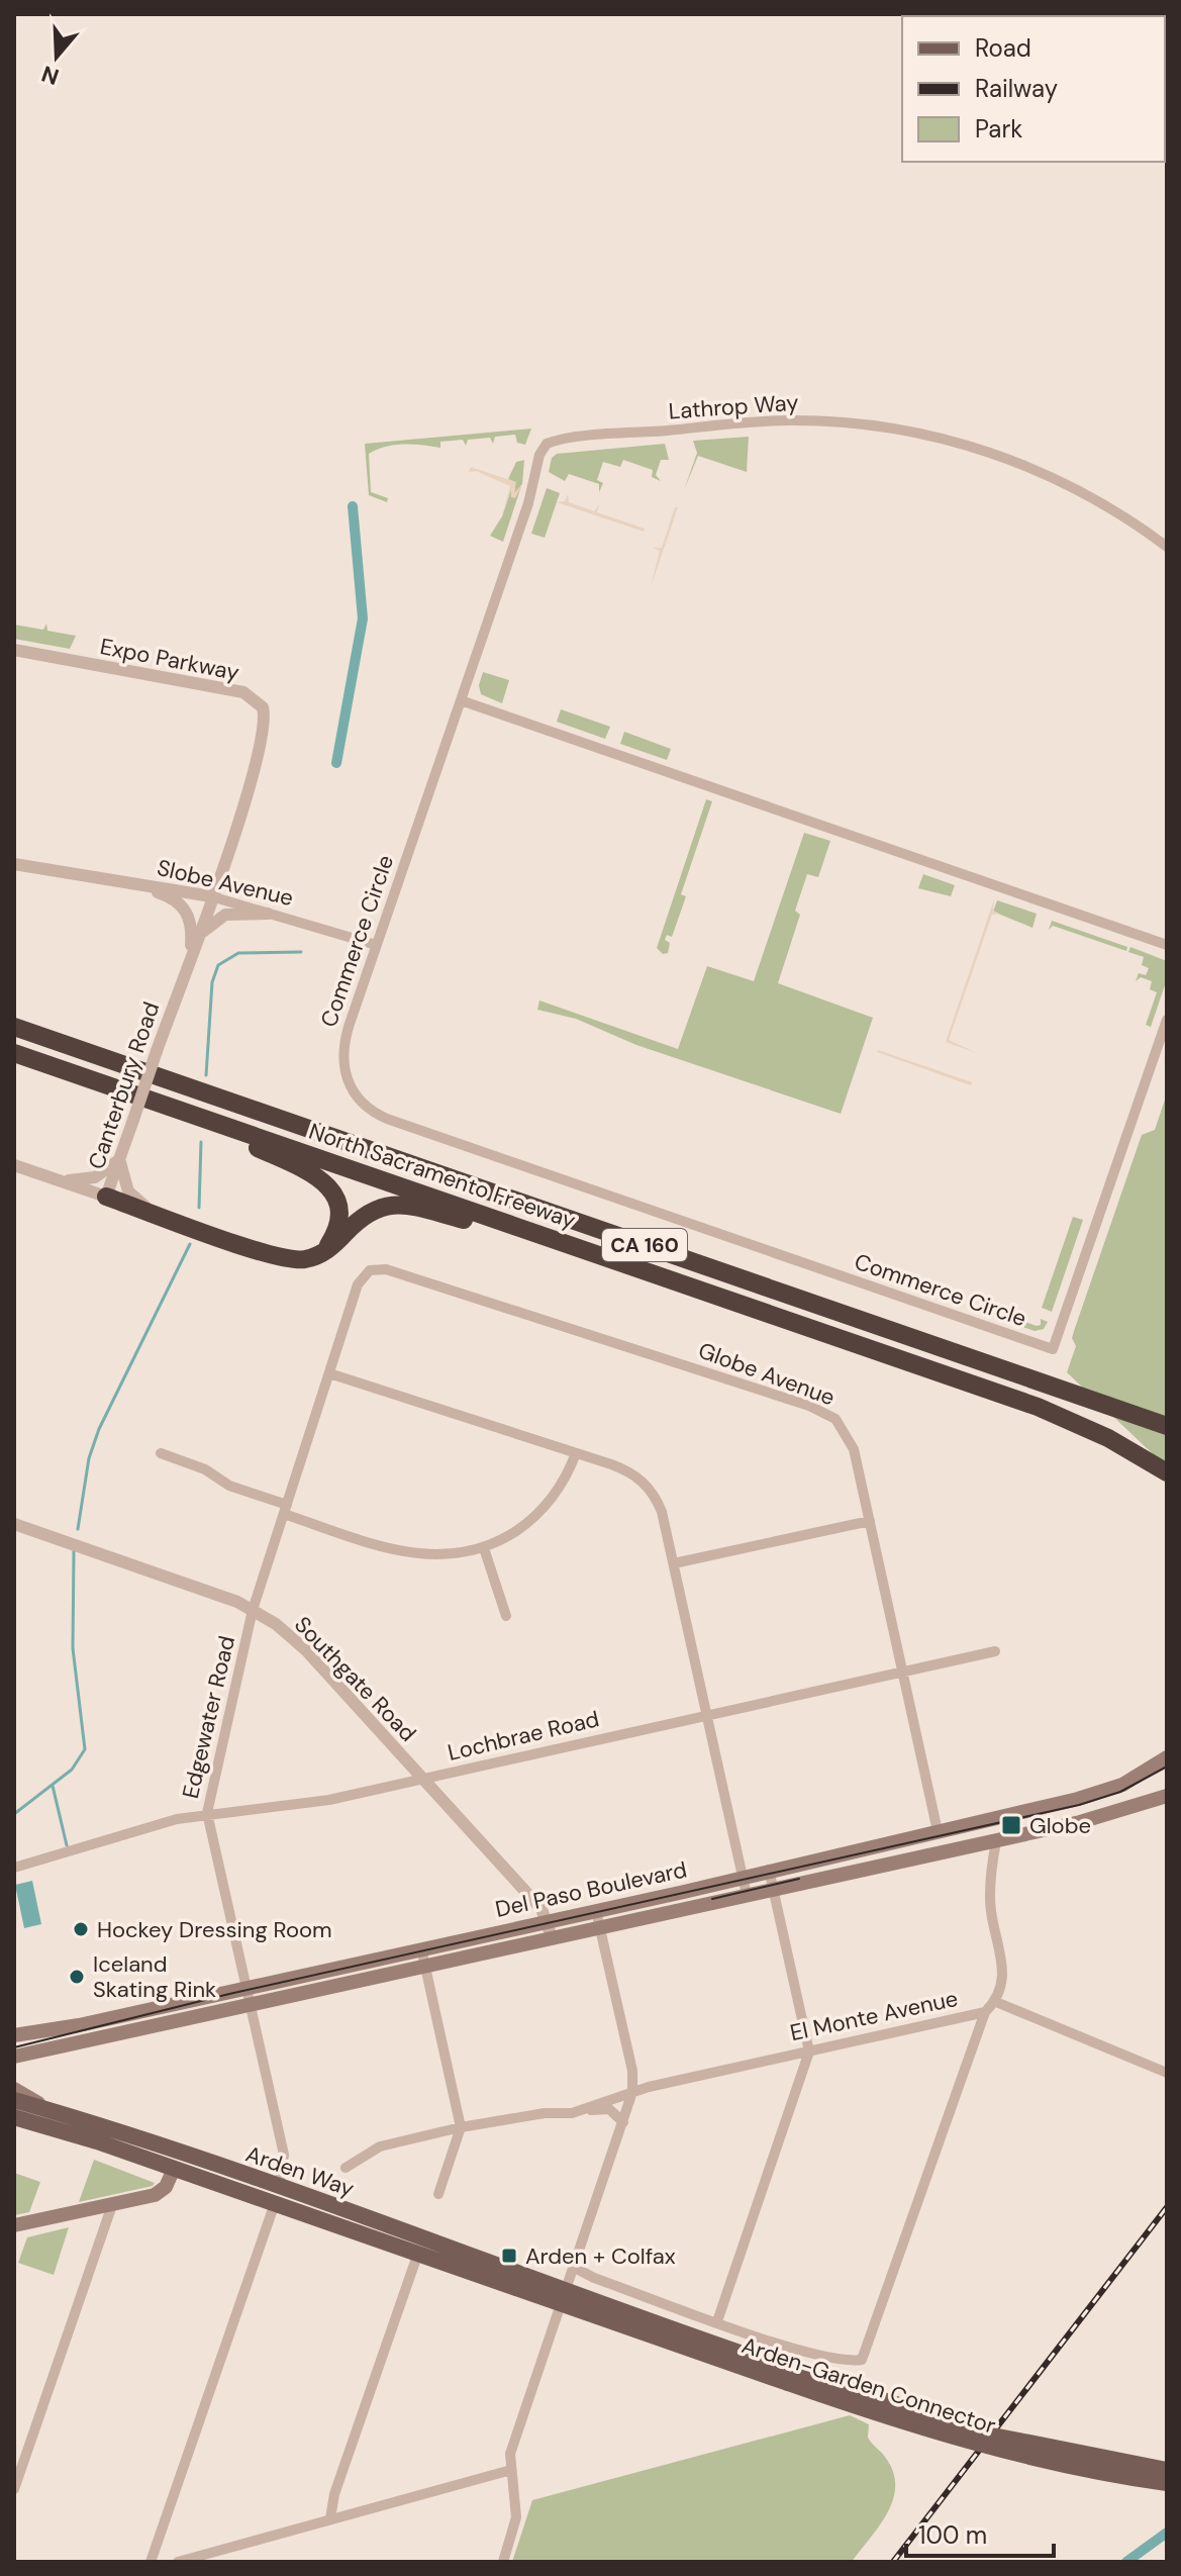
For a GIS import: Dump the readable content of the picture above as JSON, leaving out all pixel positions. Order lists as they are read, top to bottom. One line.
{"streets":{"highway":["North Sacramento Freeway","CA 160"],"main road":["Del Paso Boulevard","Arden Way","Arden-Garden Connector"],"street":["Lathrop Way","Expo Parkway","Slobe Avenue","Commerce Circle","Canterbury Road","Globe Avenue","Southgate Road","Edgewater Road","Lochbrae Road","El Monte Avenue"]},"crossings":[["Lathrop Way","Commerce Circle"],["Expo Parkway","Slobe Avenue"],["Expo Parkway","Canterbury Road"],["Slobe Avenue","Commerce Circle"],["Slobe Avenue","Canterbury Road"],["Globe Avenue","Edgewater Road"],["Globe Avenue","Lochbrae Road"],["Globe Avenue","Del Paso Boulevard"],["Southgate Road","Edgewater Road"],["Southgate Road","Lochbrae Road"],["Southgate Road","Del Paso Boulevard"],["Edgewater Road","Lochbrae Road"],["Edgewater Road","Del Paso Boulevard"],["Edgewater Road","Arden Way"],["Arden Way","Arden-Garden Connector"]],"places":{"transit":["Globe","Arden + Colfax"],"other":["Hockey Dressing Room","Iceland Skating Rink"]},"legend":["Road","Railway","Park"],"scale_bar":"100 m","north":"bottom"}
